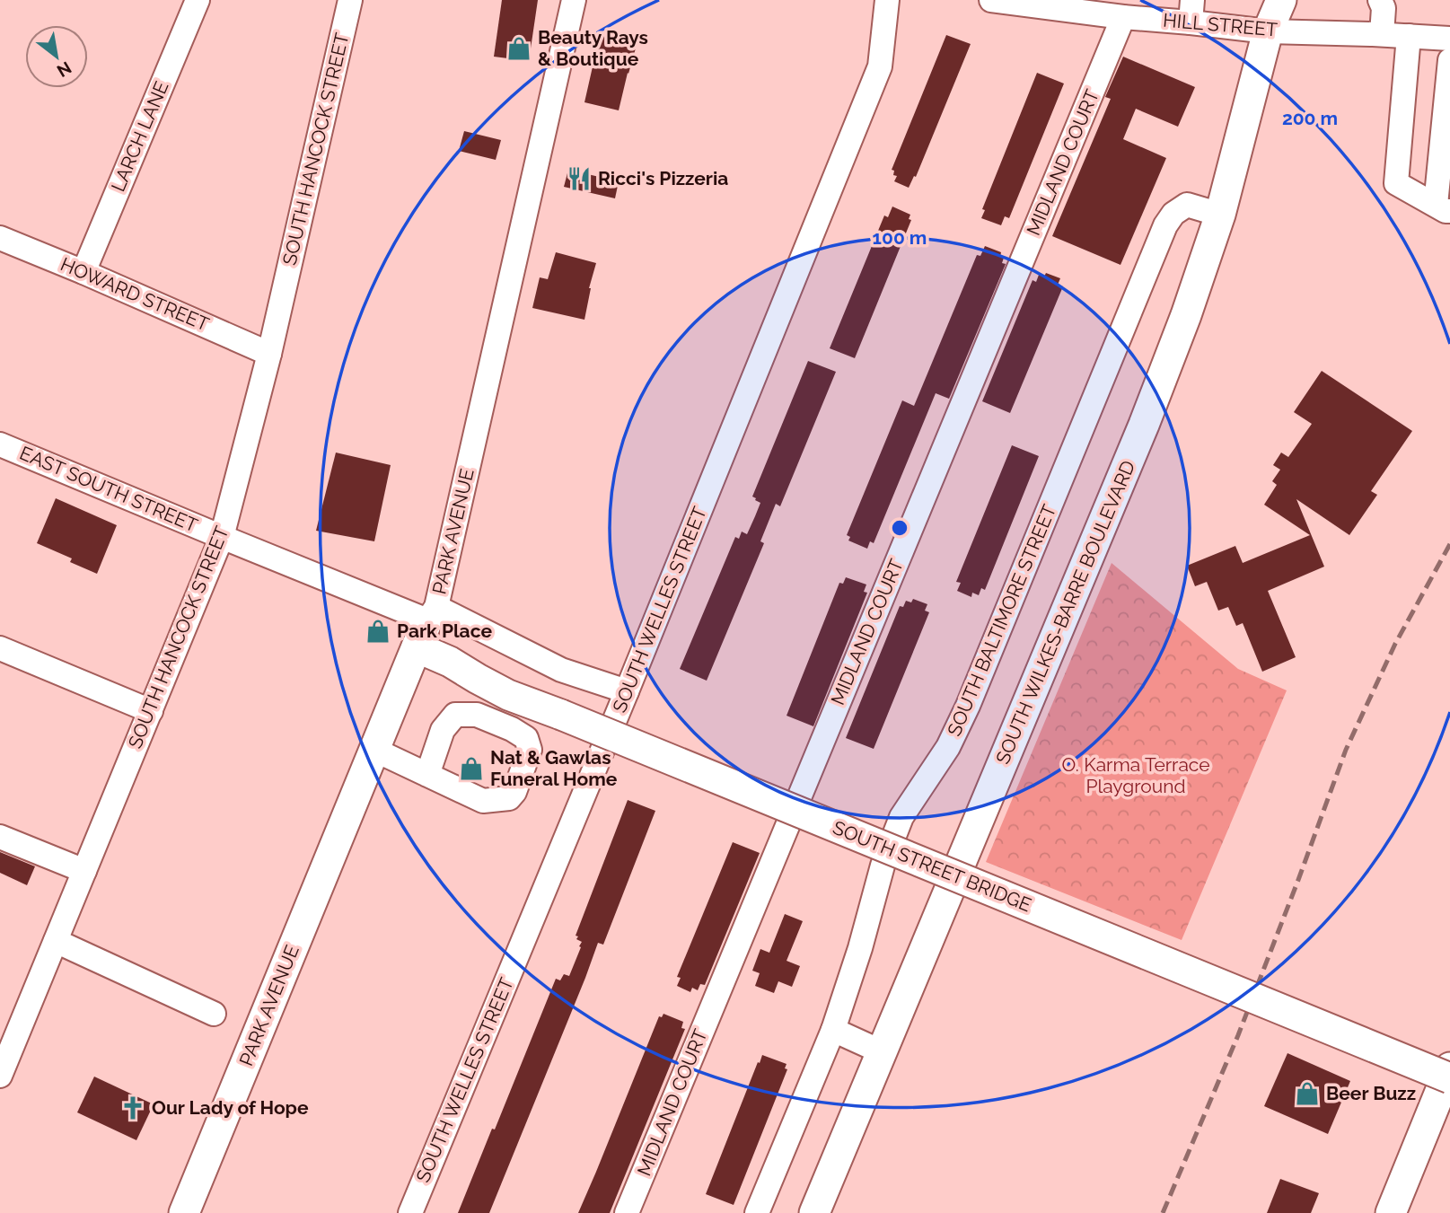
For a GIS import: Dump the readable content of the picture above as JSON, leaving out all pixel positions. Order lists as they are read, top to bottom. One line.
{"streets":{"main road":["PARK AVENUE","SOUTH WILKES-BARRE BOULEVARD","SOUTH STREET BRIDGE"],"street":["HILL STREET","LARCH LANE","SOUTH HANCOCK STREET","MIDLAND COURT","HOWARD STREET","EAST SOUTH STREET","SOUTH WELLES STREET","SOUTH BALTIMORE STREET"]},"crossings":[["HILL STREET","MIDLAND COURT"],["HILL STREET","SOUTH WILKES-BARRE BOULEVARD"],["LARCH LANE","HOWARD STREET"],["SOUTH HANCOCK STREET","HOWARD STREET"],["SOUTH HANCOCK STREET","EAST SOUTH STREET"],["EAST SOUTH STREET","PARK AVENUE"],["EAST SOUTH STREET","SOUTH WELLES STREET"],["EAST SOUTH STREET","SOUTH STREET BRIDGE"],["PARK AVENUE","SOUTH STREET BRIDGE"],["SOUTH WILKES-BARRE BOULEVARD","SOUTH BALTIMORE STREET"]],"parks":["O. Karma Terrace Playground"],"places":{"shop":["Beauty Rays & Boutique","Park Place","Nat & Gawlas Funeral Home","Beer Buzz"],"restaurant":["Ricci's Pizzeria"],"church":["Our Lady of Hope"]},"north":"bottom right","rings":["200 m","100 m"]}
